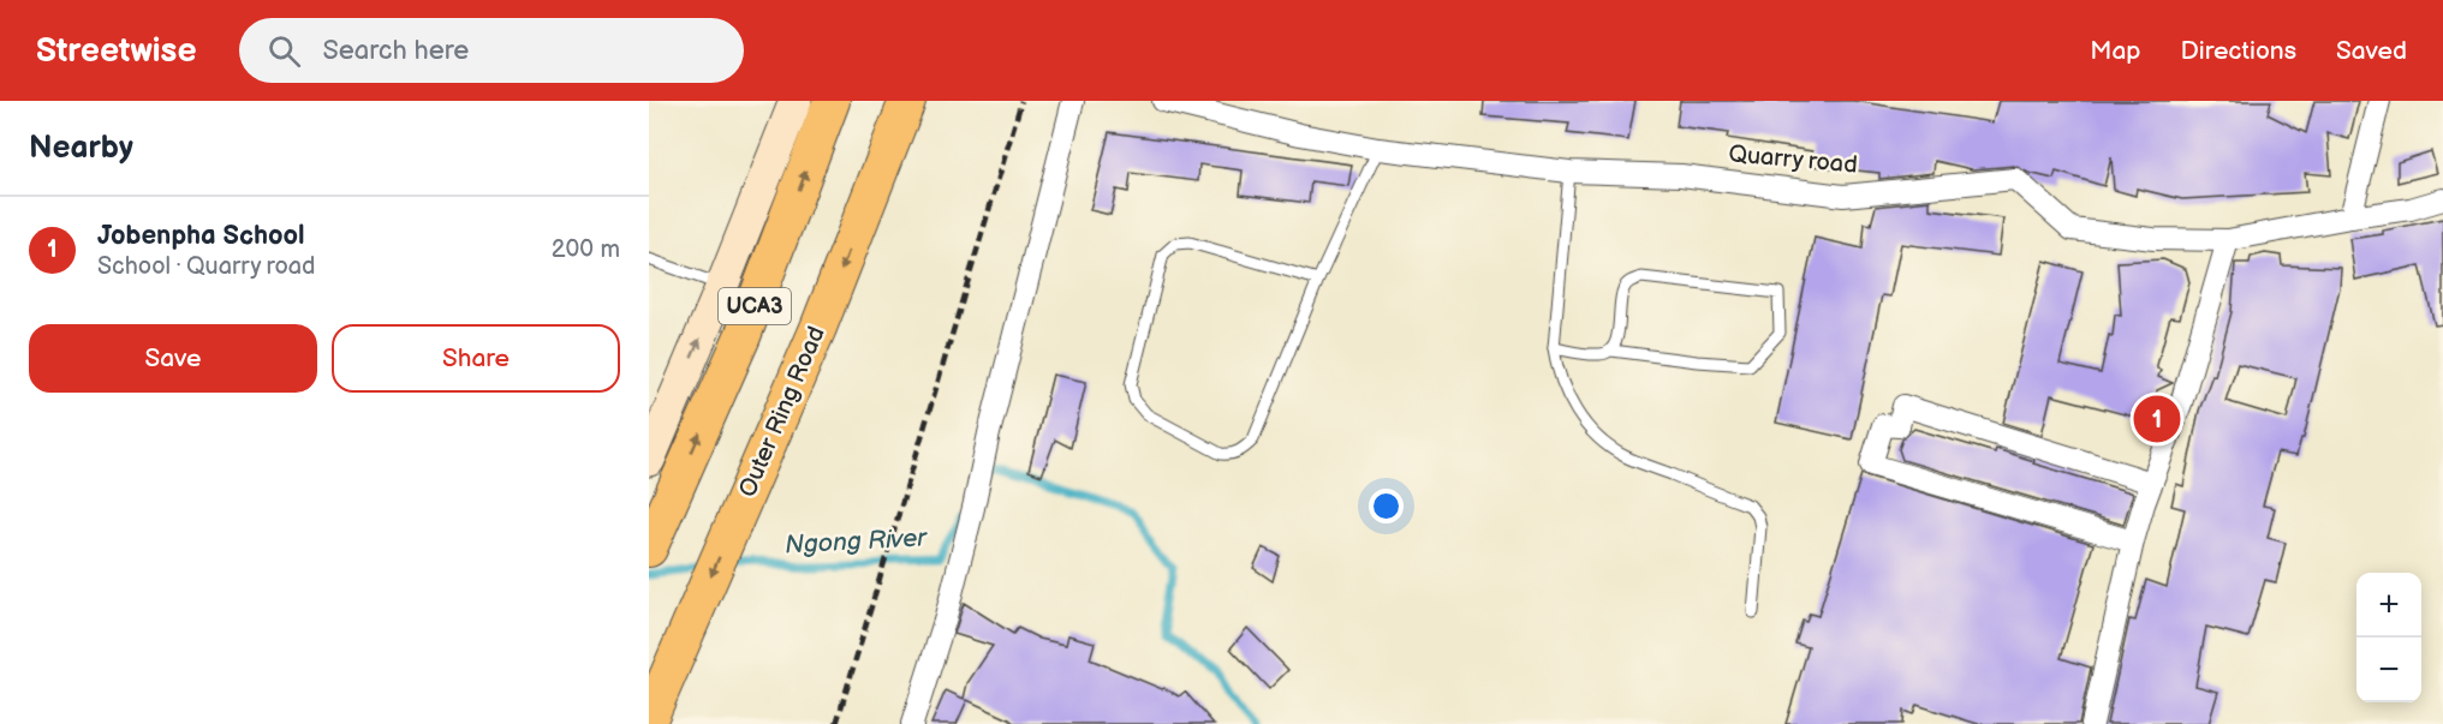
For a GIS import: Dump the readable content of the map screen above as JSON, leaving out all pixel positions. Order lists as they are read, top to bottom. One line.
{"streets":{"main road":["UCA3","Outer Ring Road"],"street":["Quarry road"]},"water":["Ngong River"],"page":{"header":"Streetwise","search":"Search here","nav":["Map","Directions","Saved"],"heading":"Nearby","list":[{"mark":"1","name":"Jobenpha School","note":"School · Quarry road","value":"200 m"}],"buttons":["Save","Share"],"pins":"1","map_buttons":["+","−"]}}
